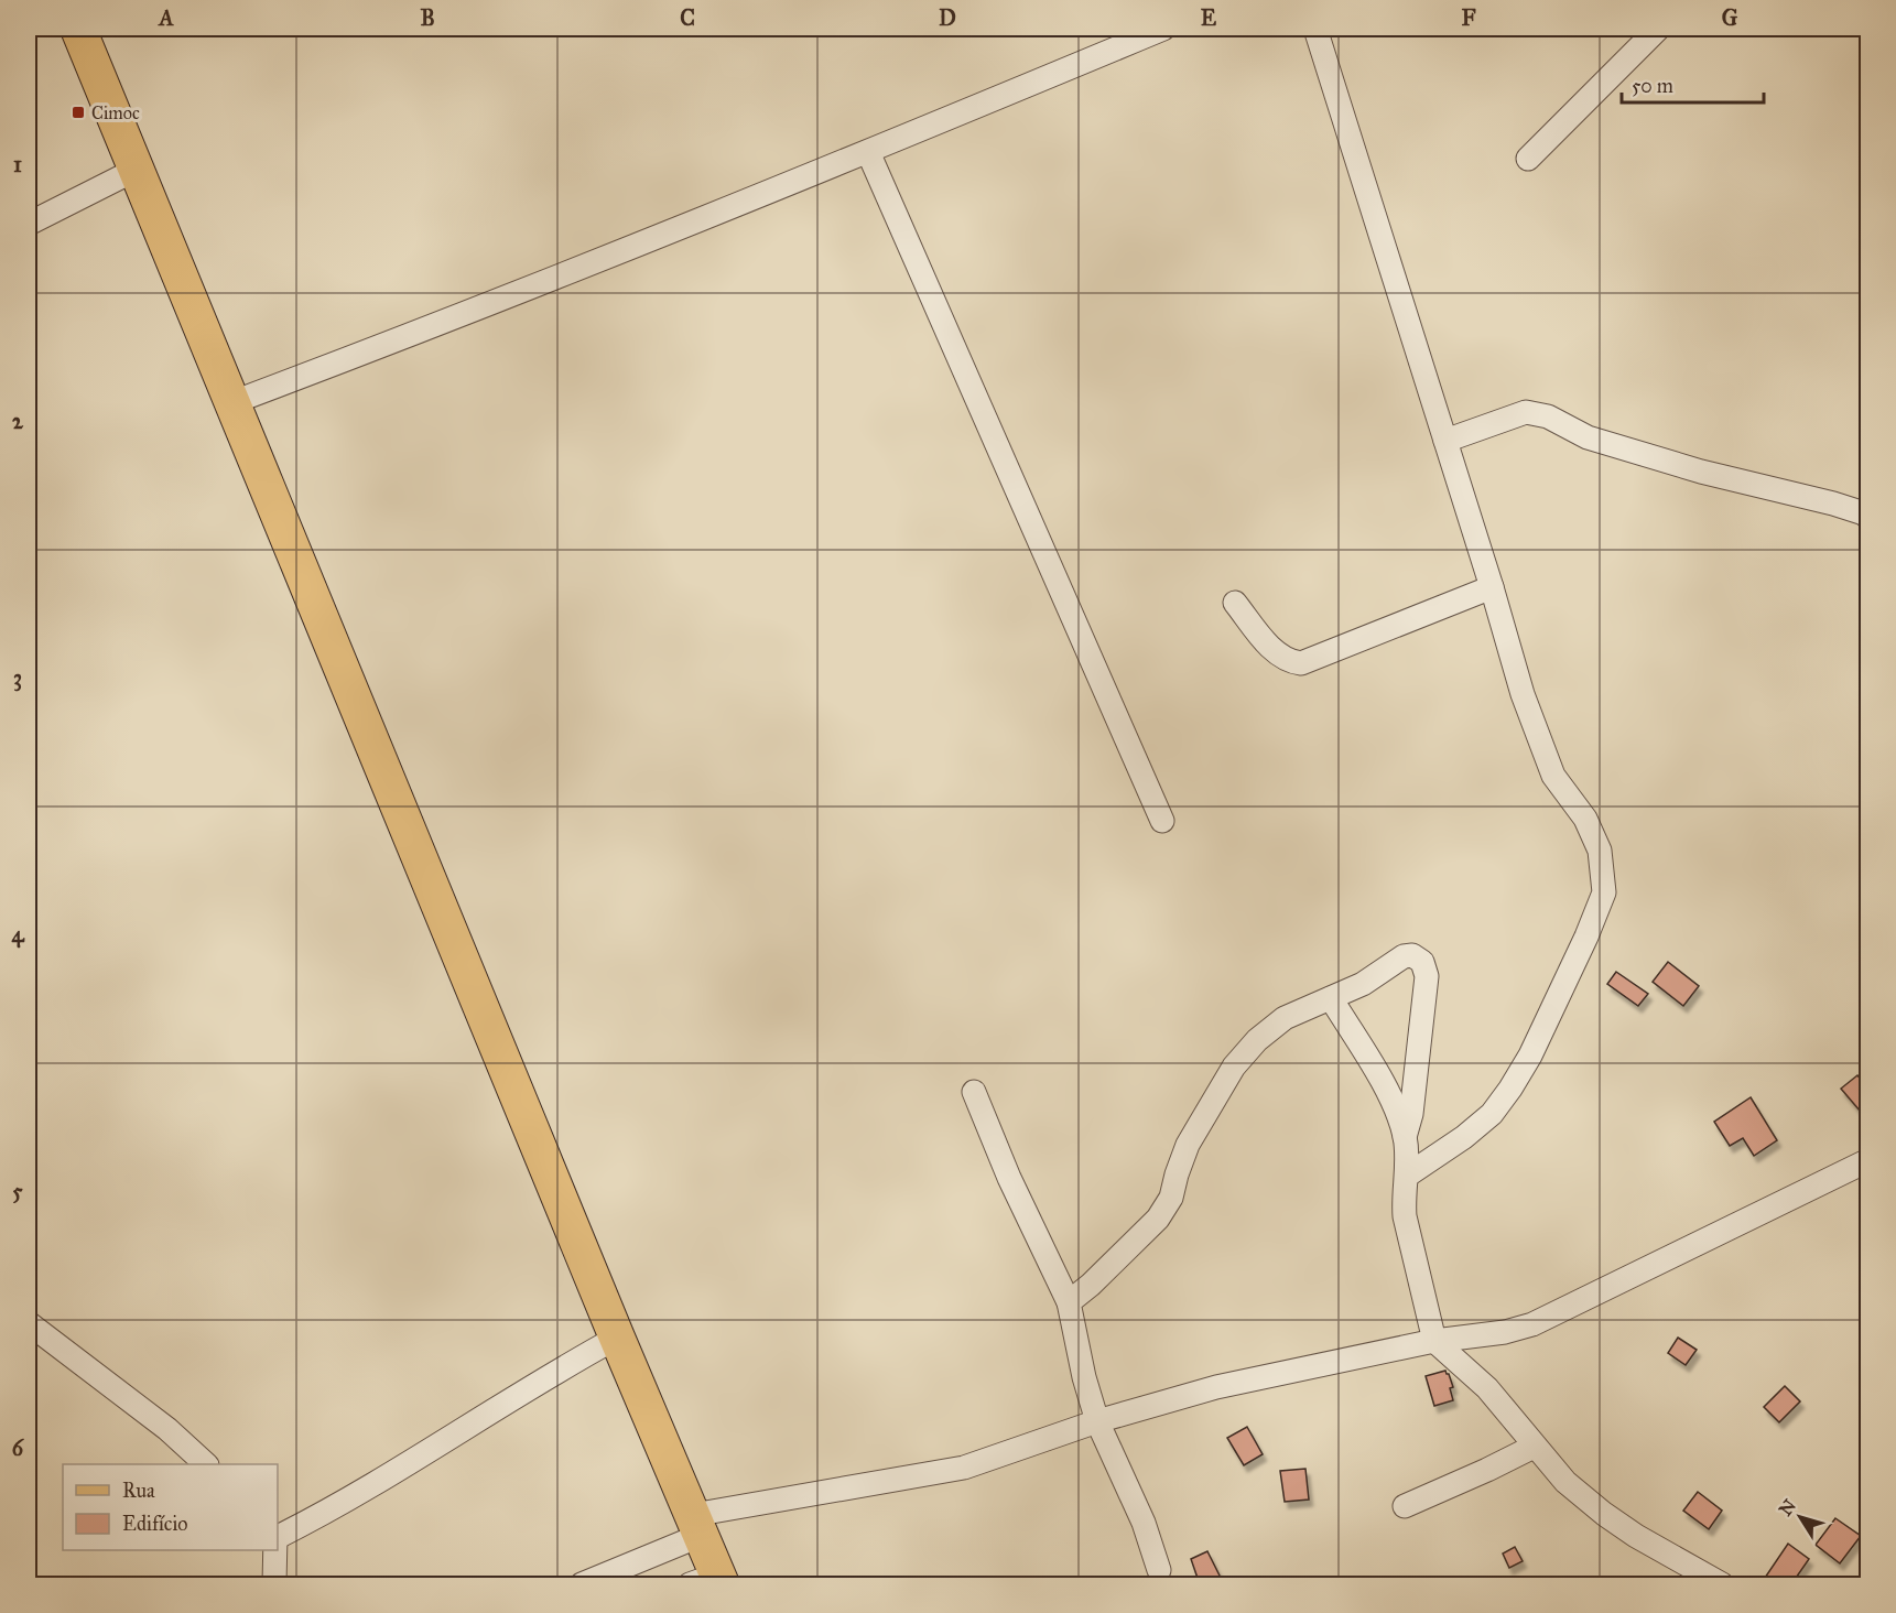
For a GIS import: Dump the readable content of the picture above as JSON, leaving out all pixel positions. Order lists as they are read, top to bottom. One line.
{"places":{"transit":["Cimoc"]},"legend":["Rua","Edifício"],"scale_bar":"50 m","north":"top left","grid":{"columns":["A","B","C","D","E","F","G"],"rows":["1","2","3","4","5","6"]}}
